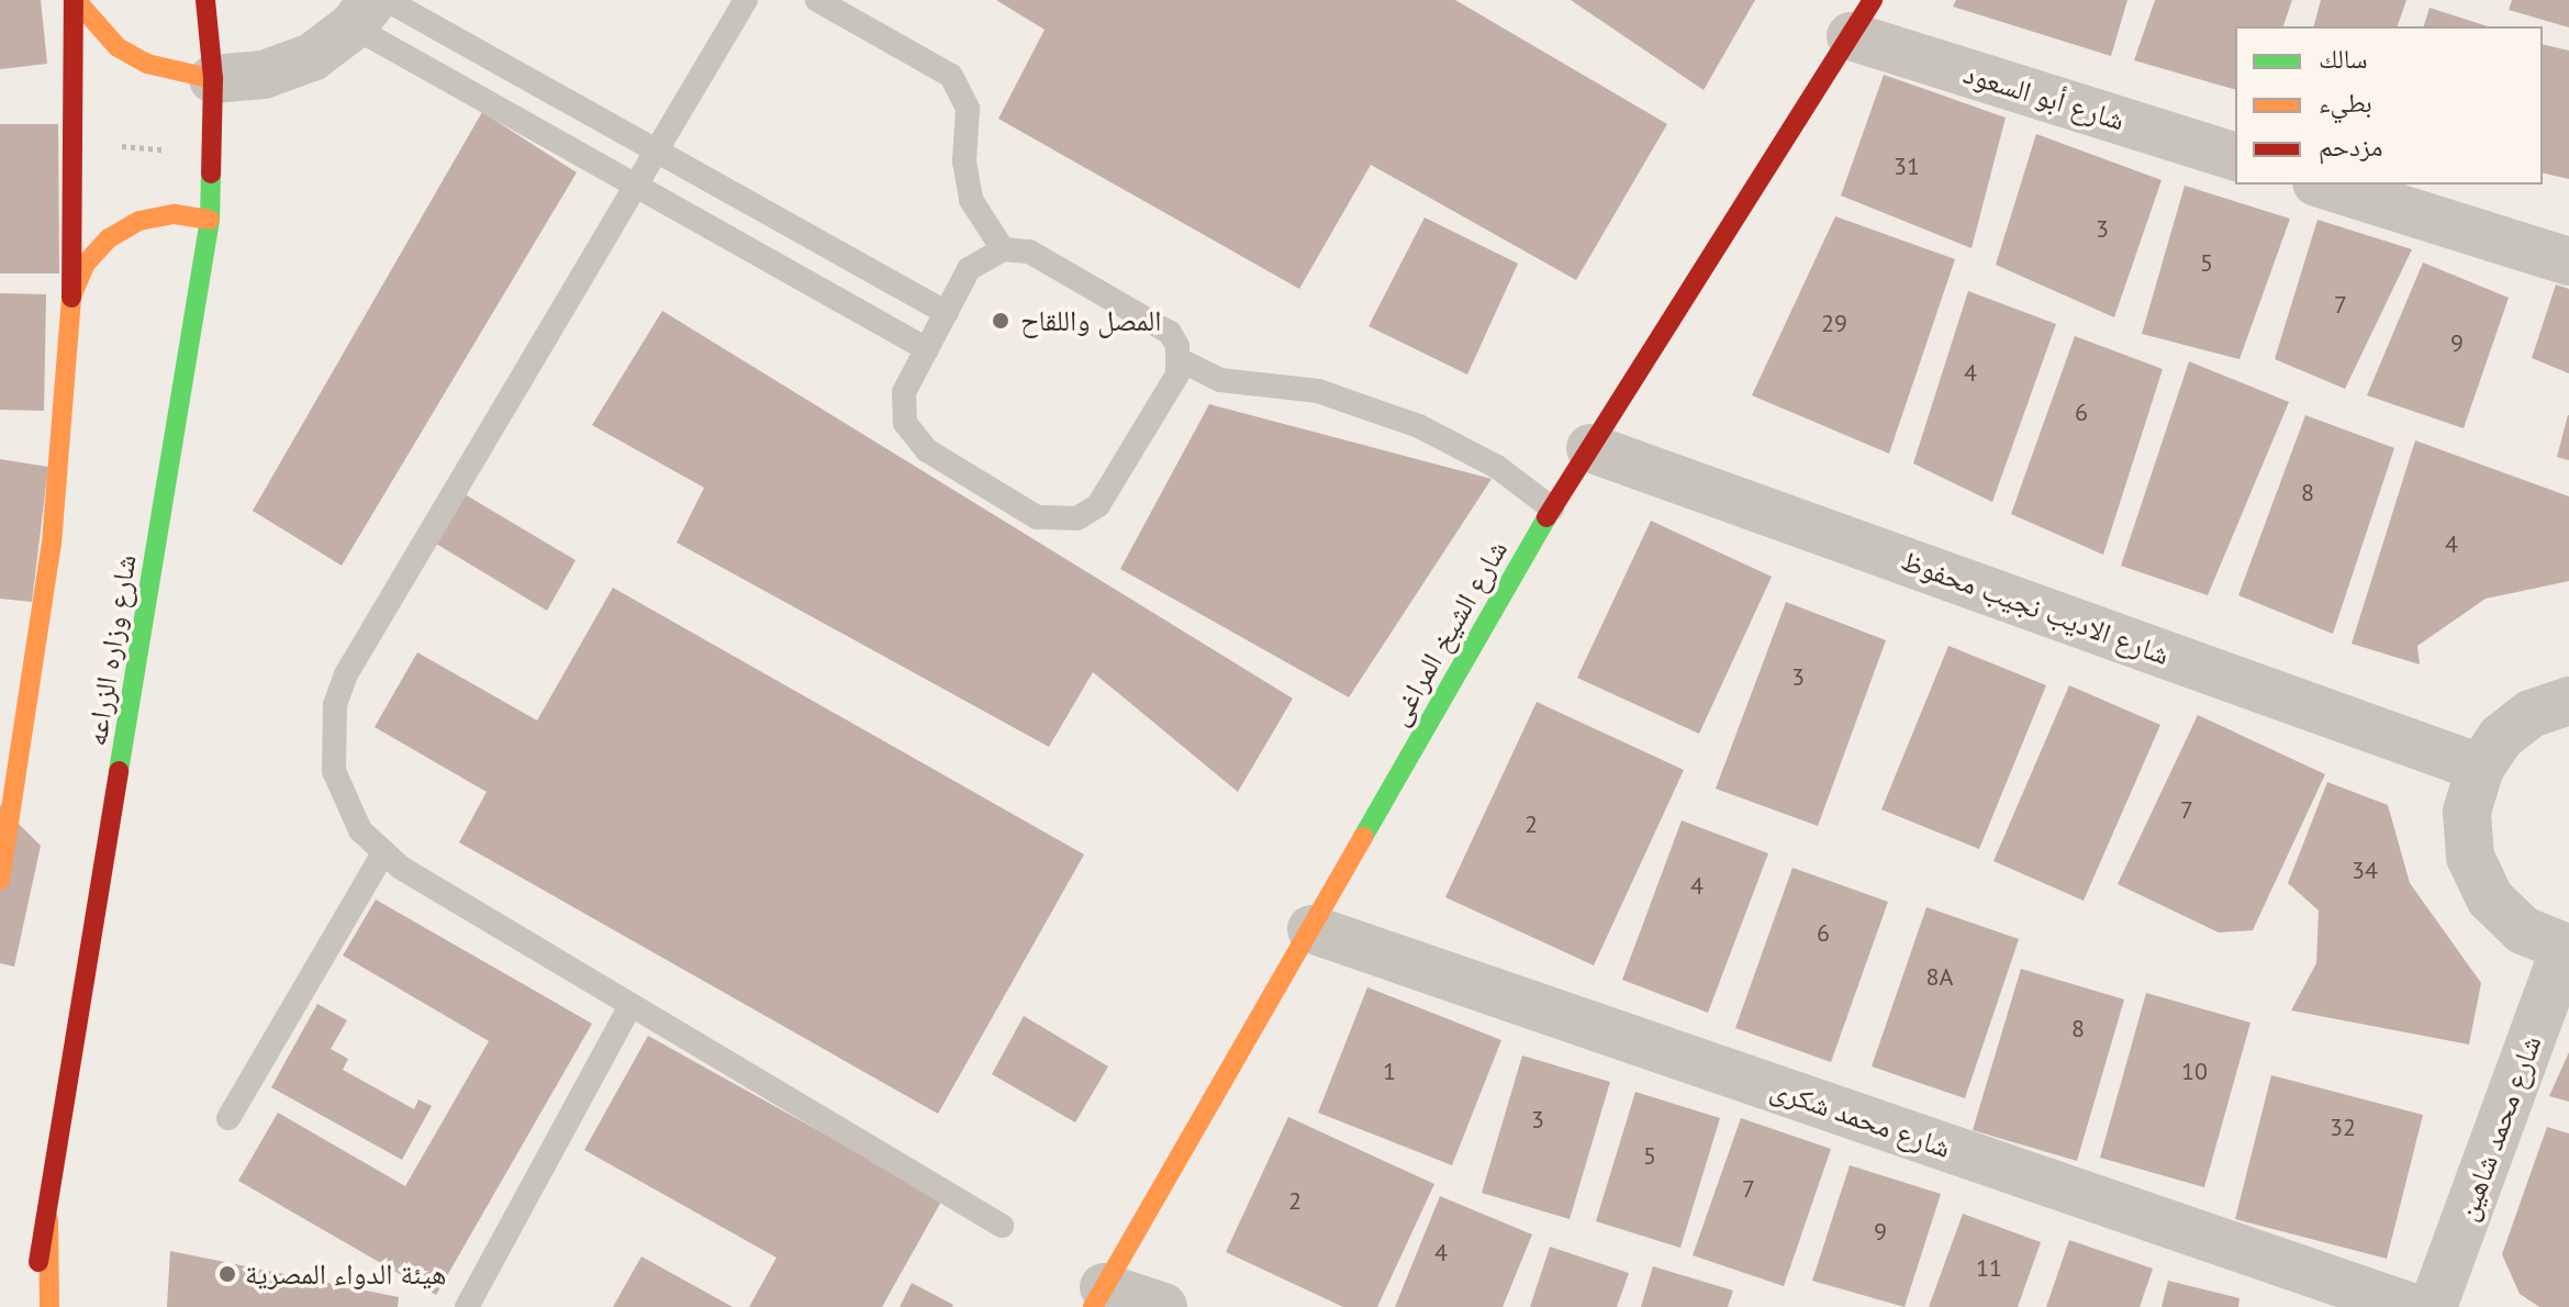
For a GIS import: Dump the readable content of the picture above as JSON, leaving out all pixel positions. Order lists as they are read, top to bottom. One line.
{"streets":{"main road":["شارع الشيخ المراغى","شارع وزاره الزراعه"],"street":["شارع أبو السعود","شارع الاديب نجيب محفوظ","شارع محمد شكرى","شارع محمد شاهين"]},"crossings":[["شارع أبو السعود","شارع الشيخ المراغى"],["شارع الاديب نجيب محفوظ","شارع الشيخ المراغى"],["شارع الشيخ المراغى","شارع محمد شكرى"]],"places":["المصل واللقاح","هيئة الدواء المصرية"],"house_numbers":["31","3","5","7","29","9","4","6","8","4","3","7","2","34","4","6","8A","8","1","10","3","32","5","7","2","9","4","11"],"legend":["سالك","بطيء","مزدحم"]}
